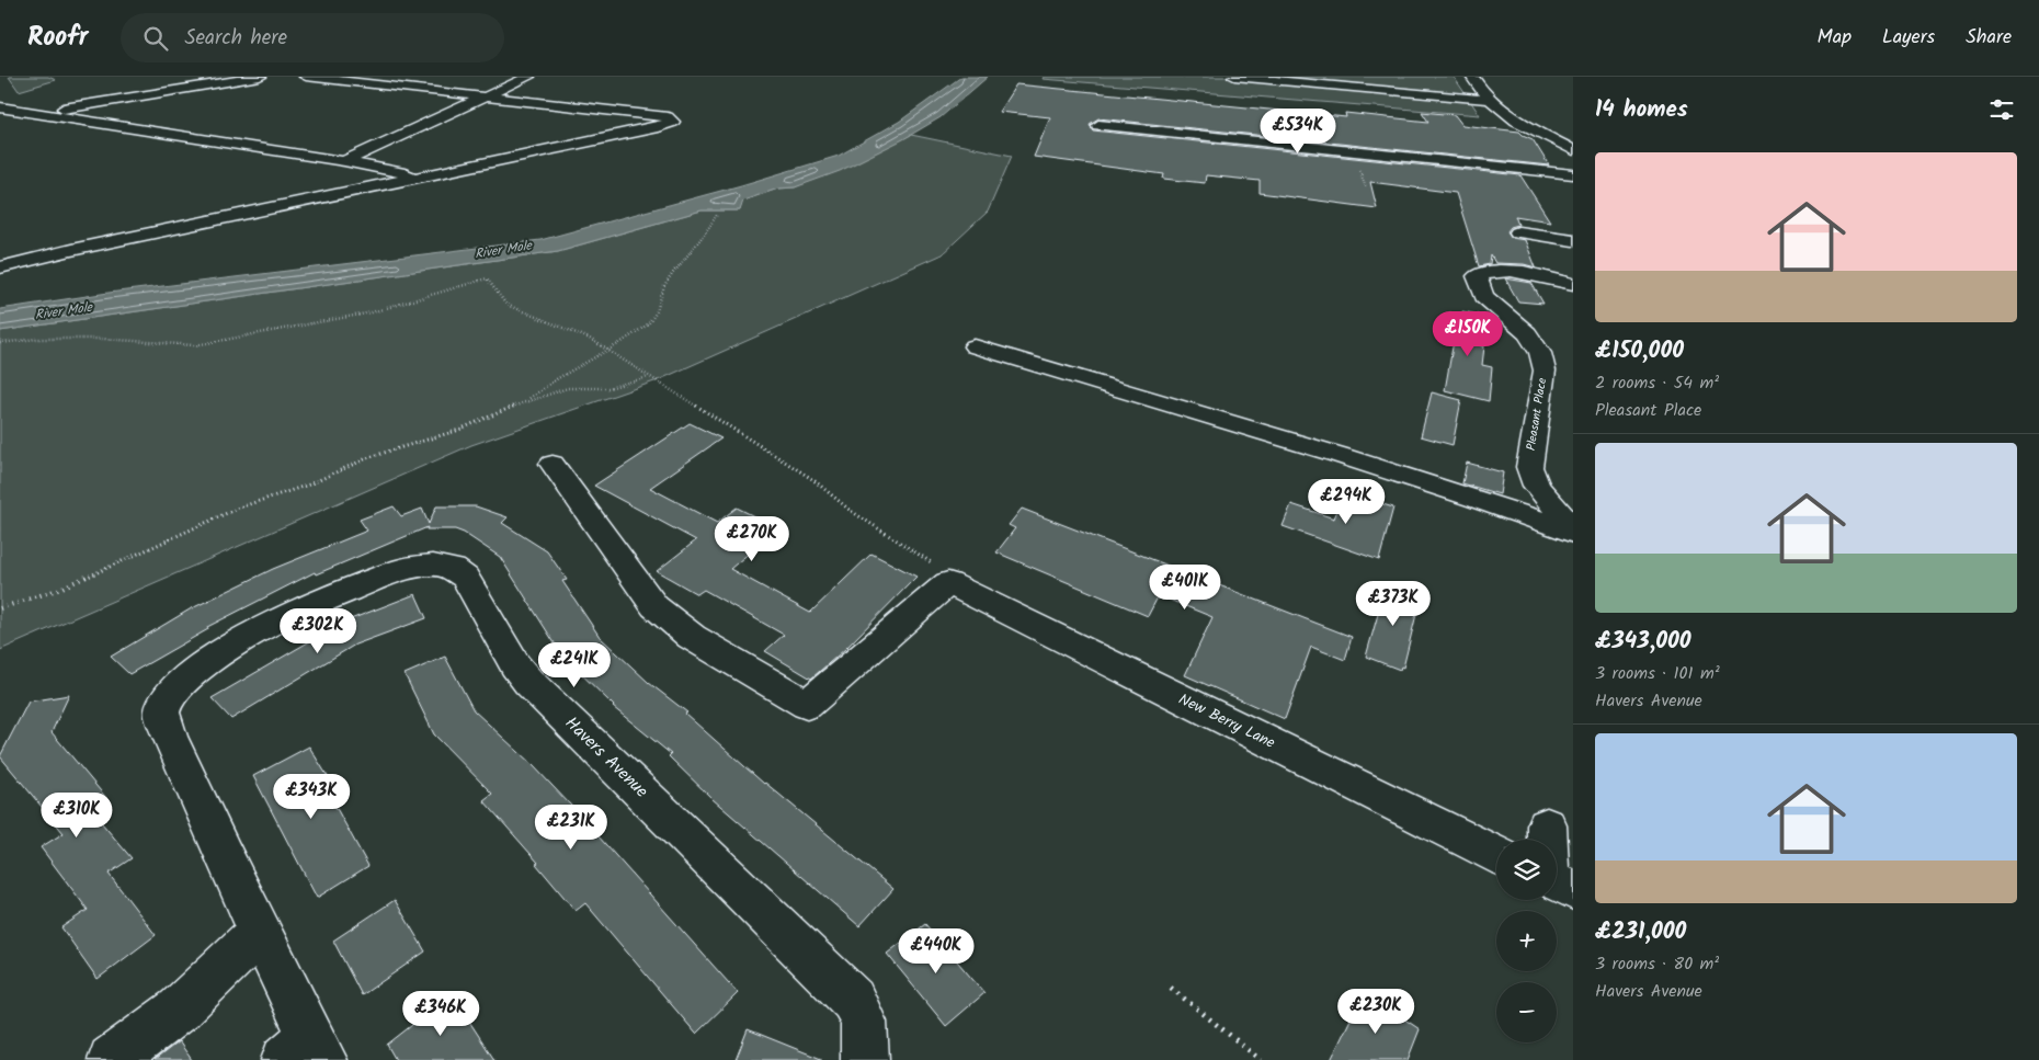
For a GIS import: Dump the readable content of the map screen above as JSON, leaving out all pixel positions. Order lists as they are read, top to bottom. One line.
{"streets":{"street":["Pleasant Place","New Berry Lane","Havers Avenue"]},"water":["River Mole"],"page":{"header":"Roofr","search":"Search here","nav":["Map","Layers","Share"],"heading":"14 homes","price":["£534K","£150K","£294K","£270K","£401K","£373K","£302K","£241K","£343K","£310K","£231K","£440K","£230K","£346K"],"list":[{"name":"£150,000","note":"2 rooms · 54 m² · Pleasant Place"},{"name":"£343,000","note":"3 rooms · 101 m² · Havers Avenue"},{"name":"£231,000","note":"3 rooms · 80 m² · Havers Avenue"}],"map_buttons":["+","−"]}}
